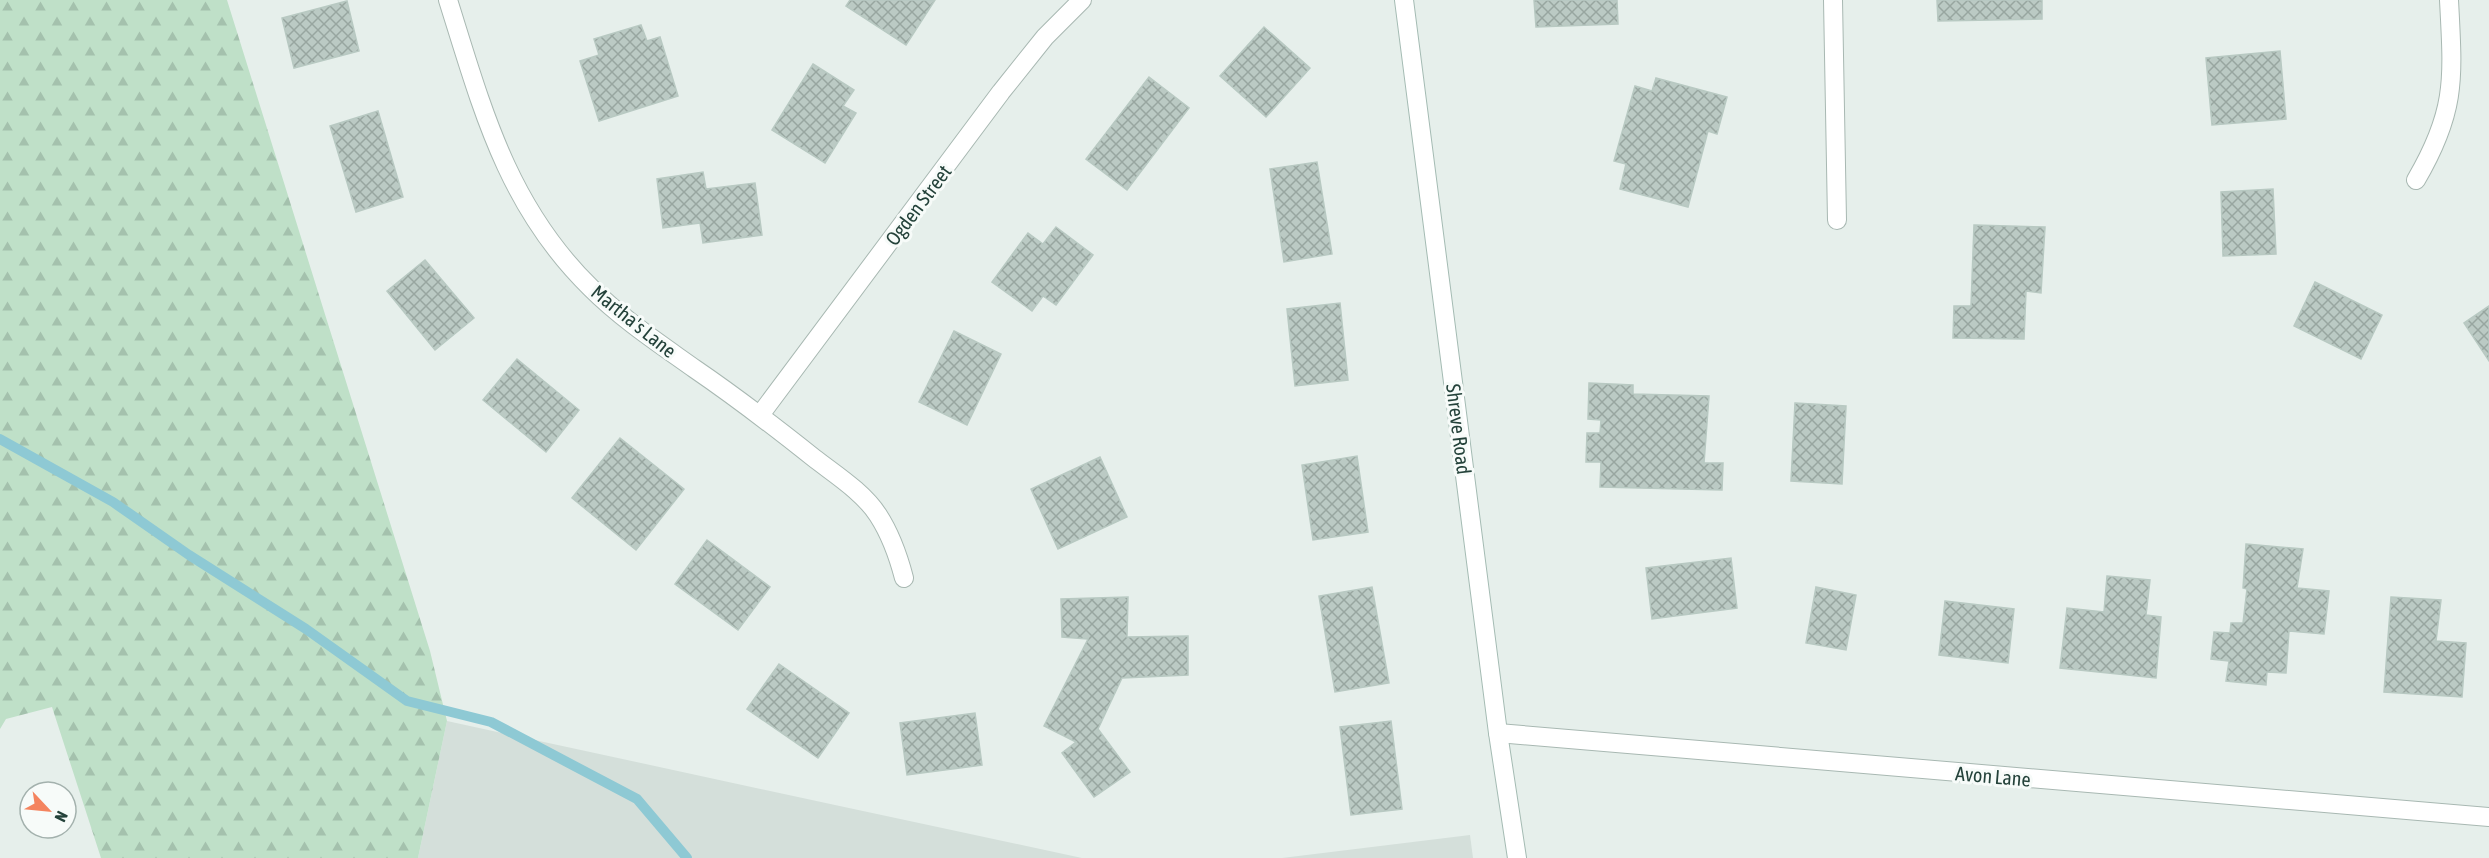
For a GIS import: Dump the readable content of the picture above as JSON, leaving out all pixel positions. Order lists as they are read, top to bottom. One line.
{"streets":{"street":["Ogden Street","Martha's Lane","Shreve Road","Avon Lane"]},"crossings":[["Ogden Street","Martha's Lane"],["Shreve Road","Avon Lane"]],"north":"bottom right"}
